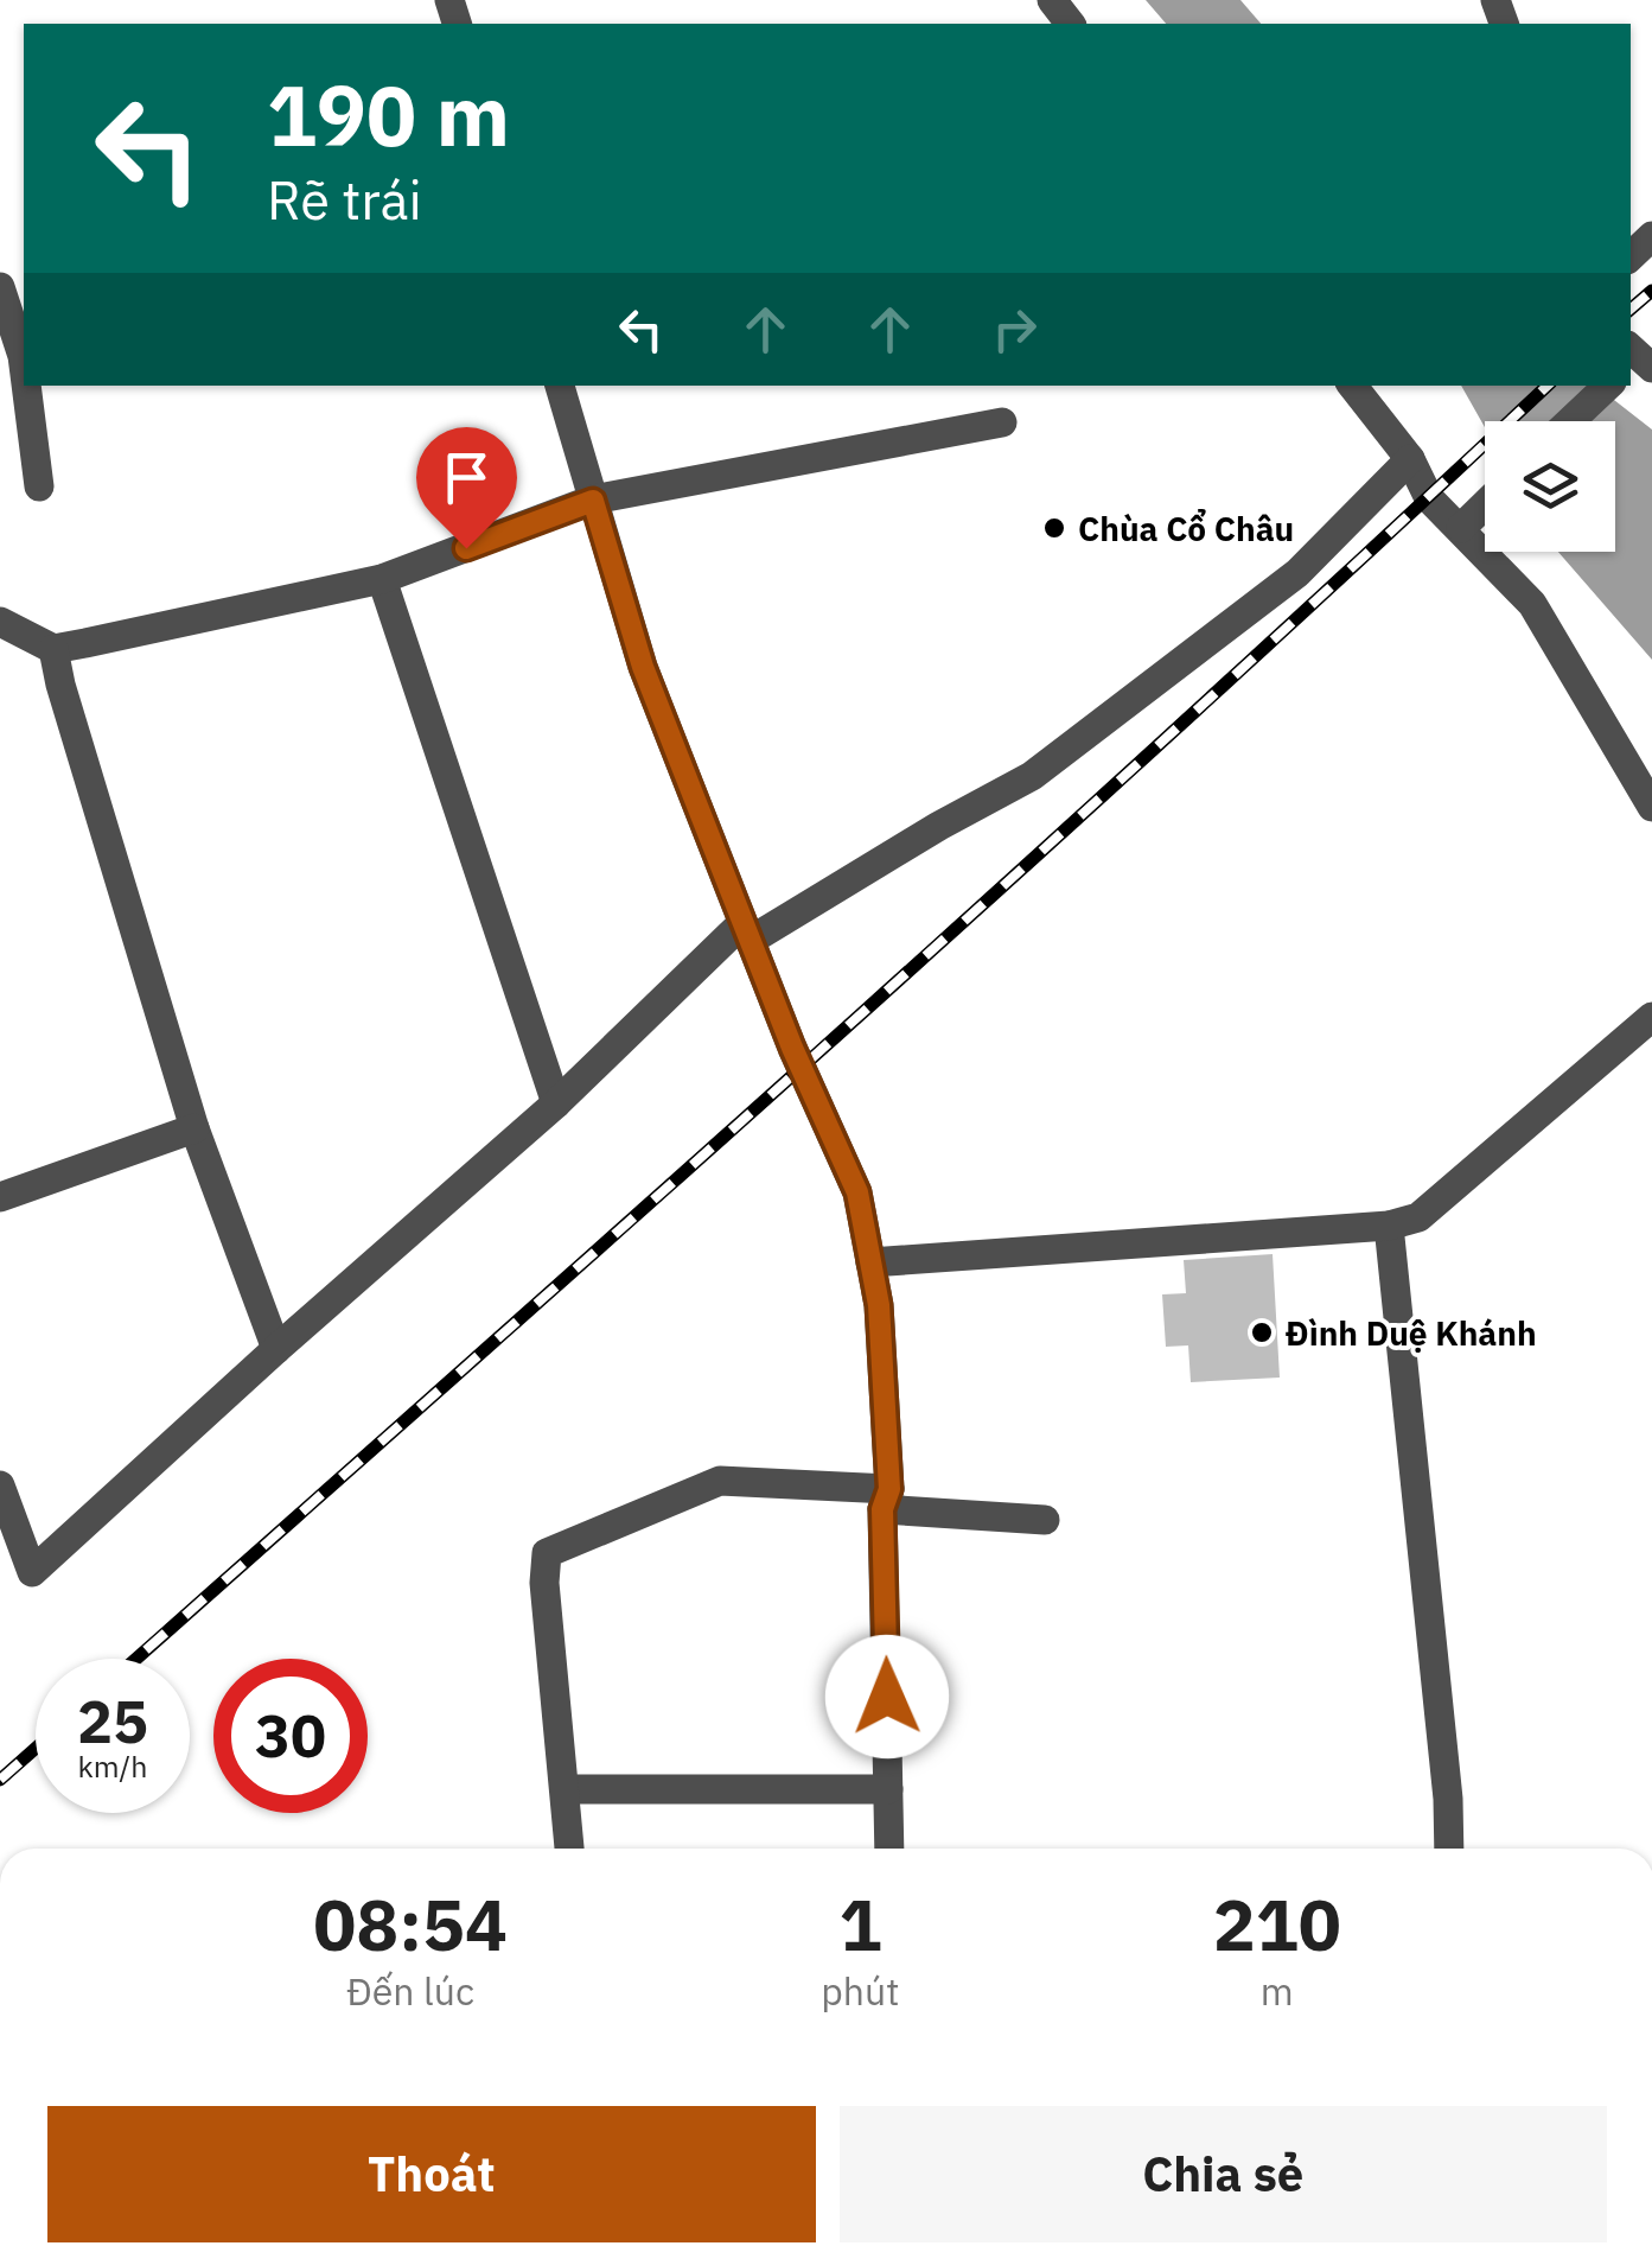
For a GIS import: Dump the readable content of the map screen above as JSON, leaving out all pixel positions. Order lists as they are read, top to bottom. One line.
{"places":["Chùa Cổ Châu","Đình Duệ Khánh"],"page":{"turn":["190 m","Rẽ trái"],"speed":"25 km/h","limit":"30","eta":["08:54","Đến lúc","1","phút","210","m"],"buttons":["Thoát","Chia sẻ"]}}
